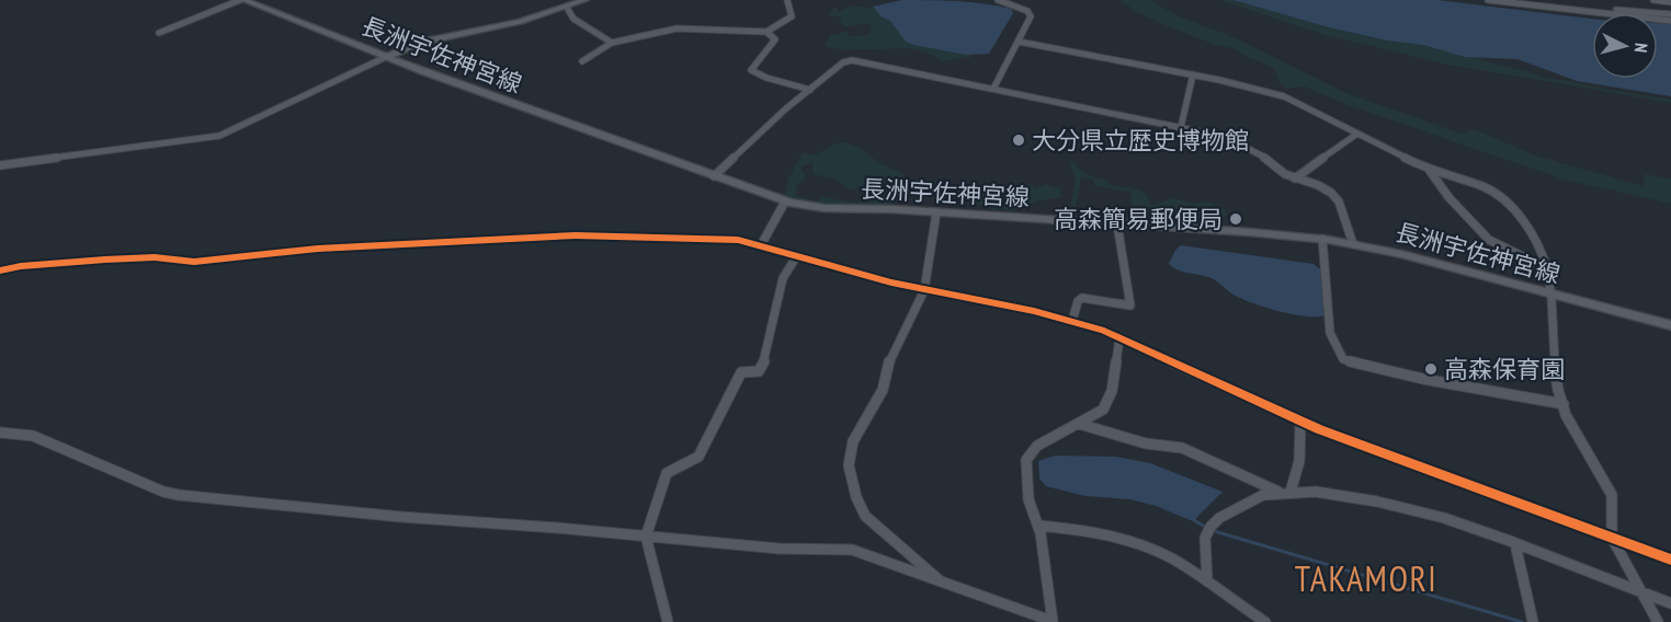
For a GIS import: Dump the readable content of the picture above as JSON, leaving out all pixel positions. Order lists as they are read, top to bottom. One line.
{"streets":{"main road":["長洲宇佐神宮線"]},"districts":["TAKAMORI"],"places":["大分県立歴史博物館","高森簡易郵便局","高森保育園"],"north":"right"}
